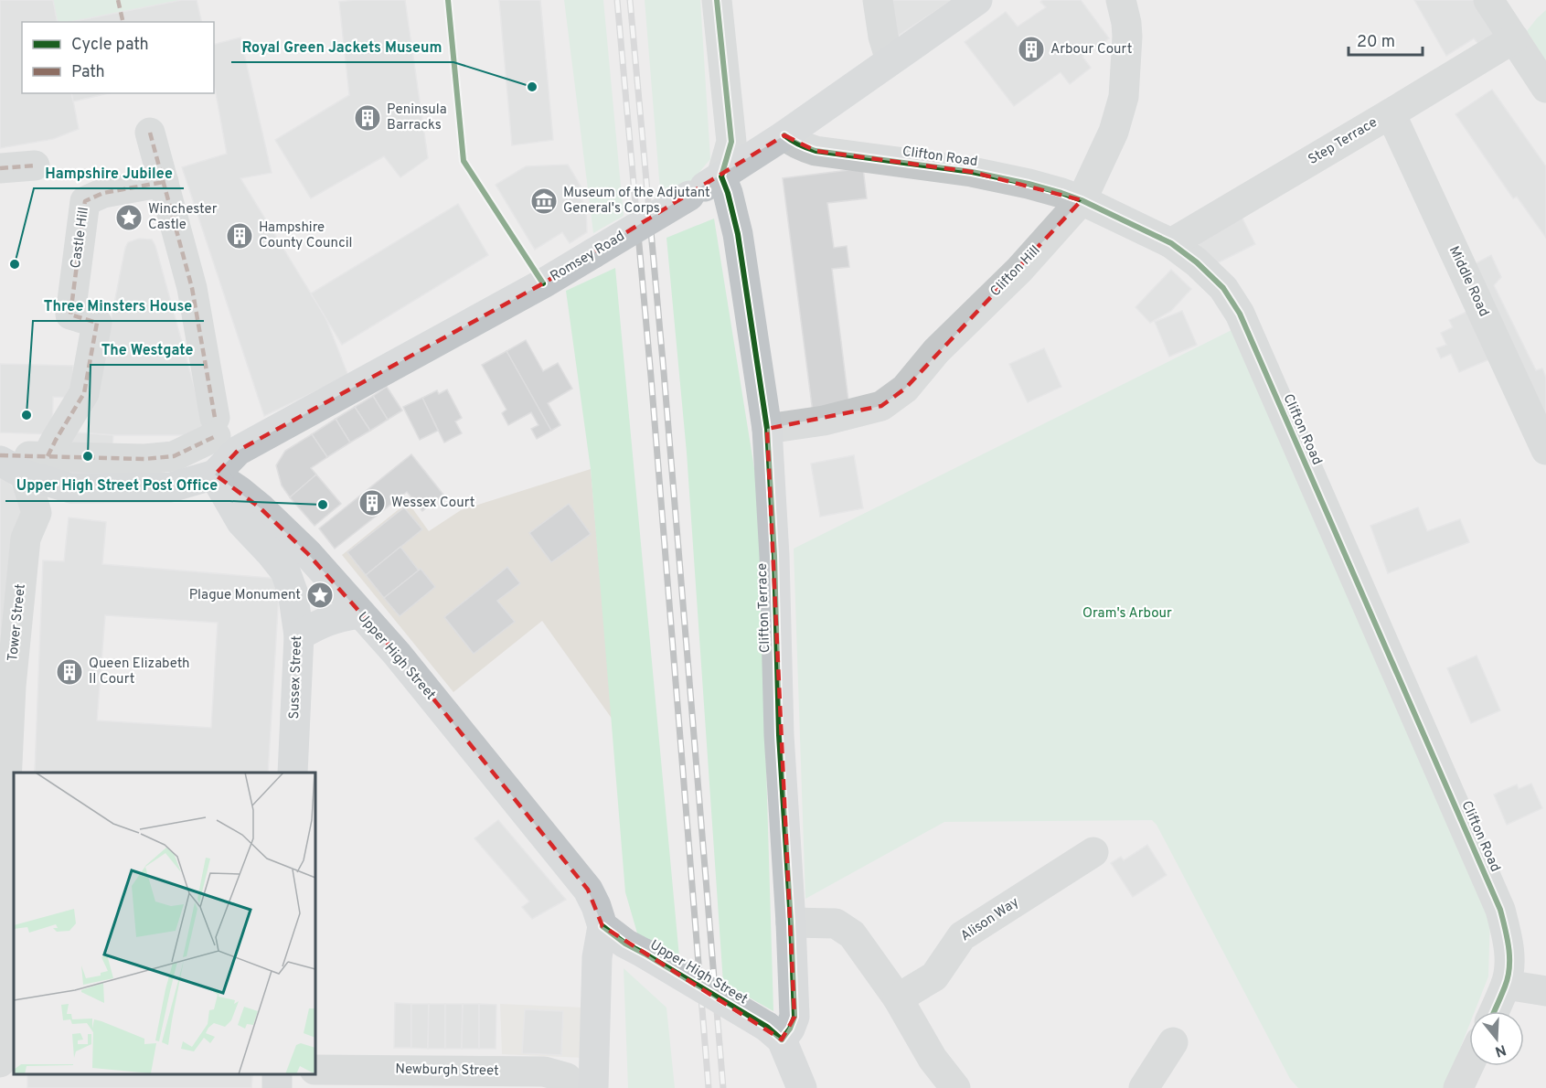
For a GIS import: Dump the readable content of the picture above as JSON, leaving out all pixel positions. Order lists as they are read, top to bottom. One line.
{"streets":{"main road":["Romsey Road","Clifton Terrace","Upper High Street","Sussex Street"],"street":["Step Terrace","Clifton Road","Castle Hill","Clifton Hill","Middle Road","Tower Street","Alison Way","Newburgh Street"]},"crossings":[["Step Terrace","Clifton Road"],["Step Terrace","Middle Road"],["Clifton Road","Romsey Road"],["Clifton Road","Clifton Hill"],["Romsey Road","Clifton Terrace"],["Romsey Road","Upper High Street"],["Romsey Road","Sussex Street"],["Clifton Hill","Clifton Terrace"],["Clifton Terrace","Upper High Street"],["Upper High Street","Sussex Street"]],"parks":["Oram's Arbour"],"places":{"building":["Arbour Court","Peninsula Barracks","Hampshire County Council","Wessex Court","Queen Elizabeth II Court"],"other":["Royal Green Jackets Museum","Hampshire Jubilee","Three Minsters House","The Westgate","Upper High Street Post Office"],"museum":["Museum of the Adjutant General's Corps"],"place":["Winchester Castle","Plague Monument"]},"legend":["Cycle path","Path"],"scale_bar":"20 m","north":"bottom"}
